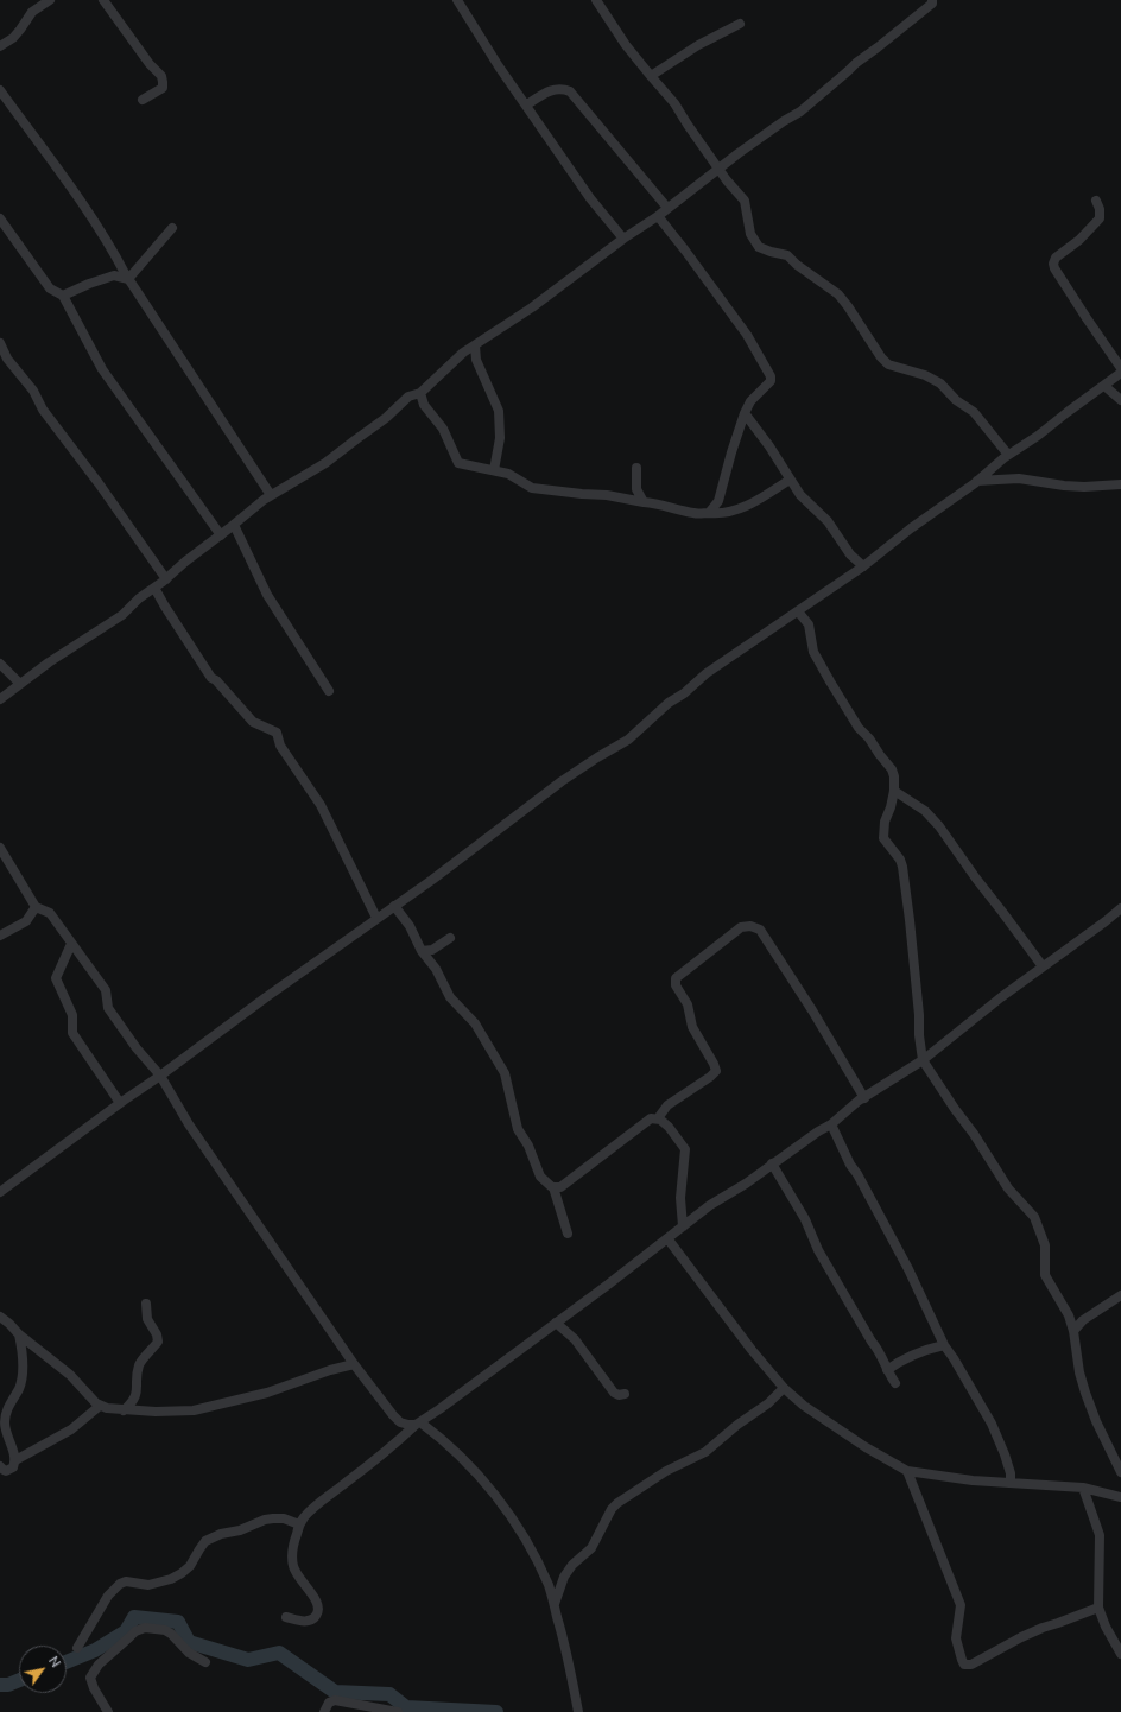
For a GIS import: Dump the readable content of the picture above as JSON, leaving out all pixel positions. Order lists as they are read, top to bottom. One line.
{"north":"top right"}
